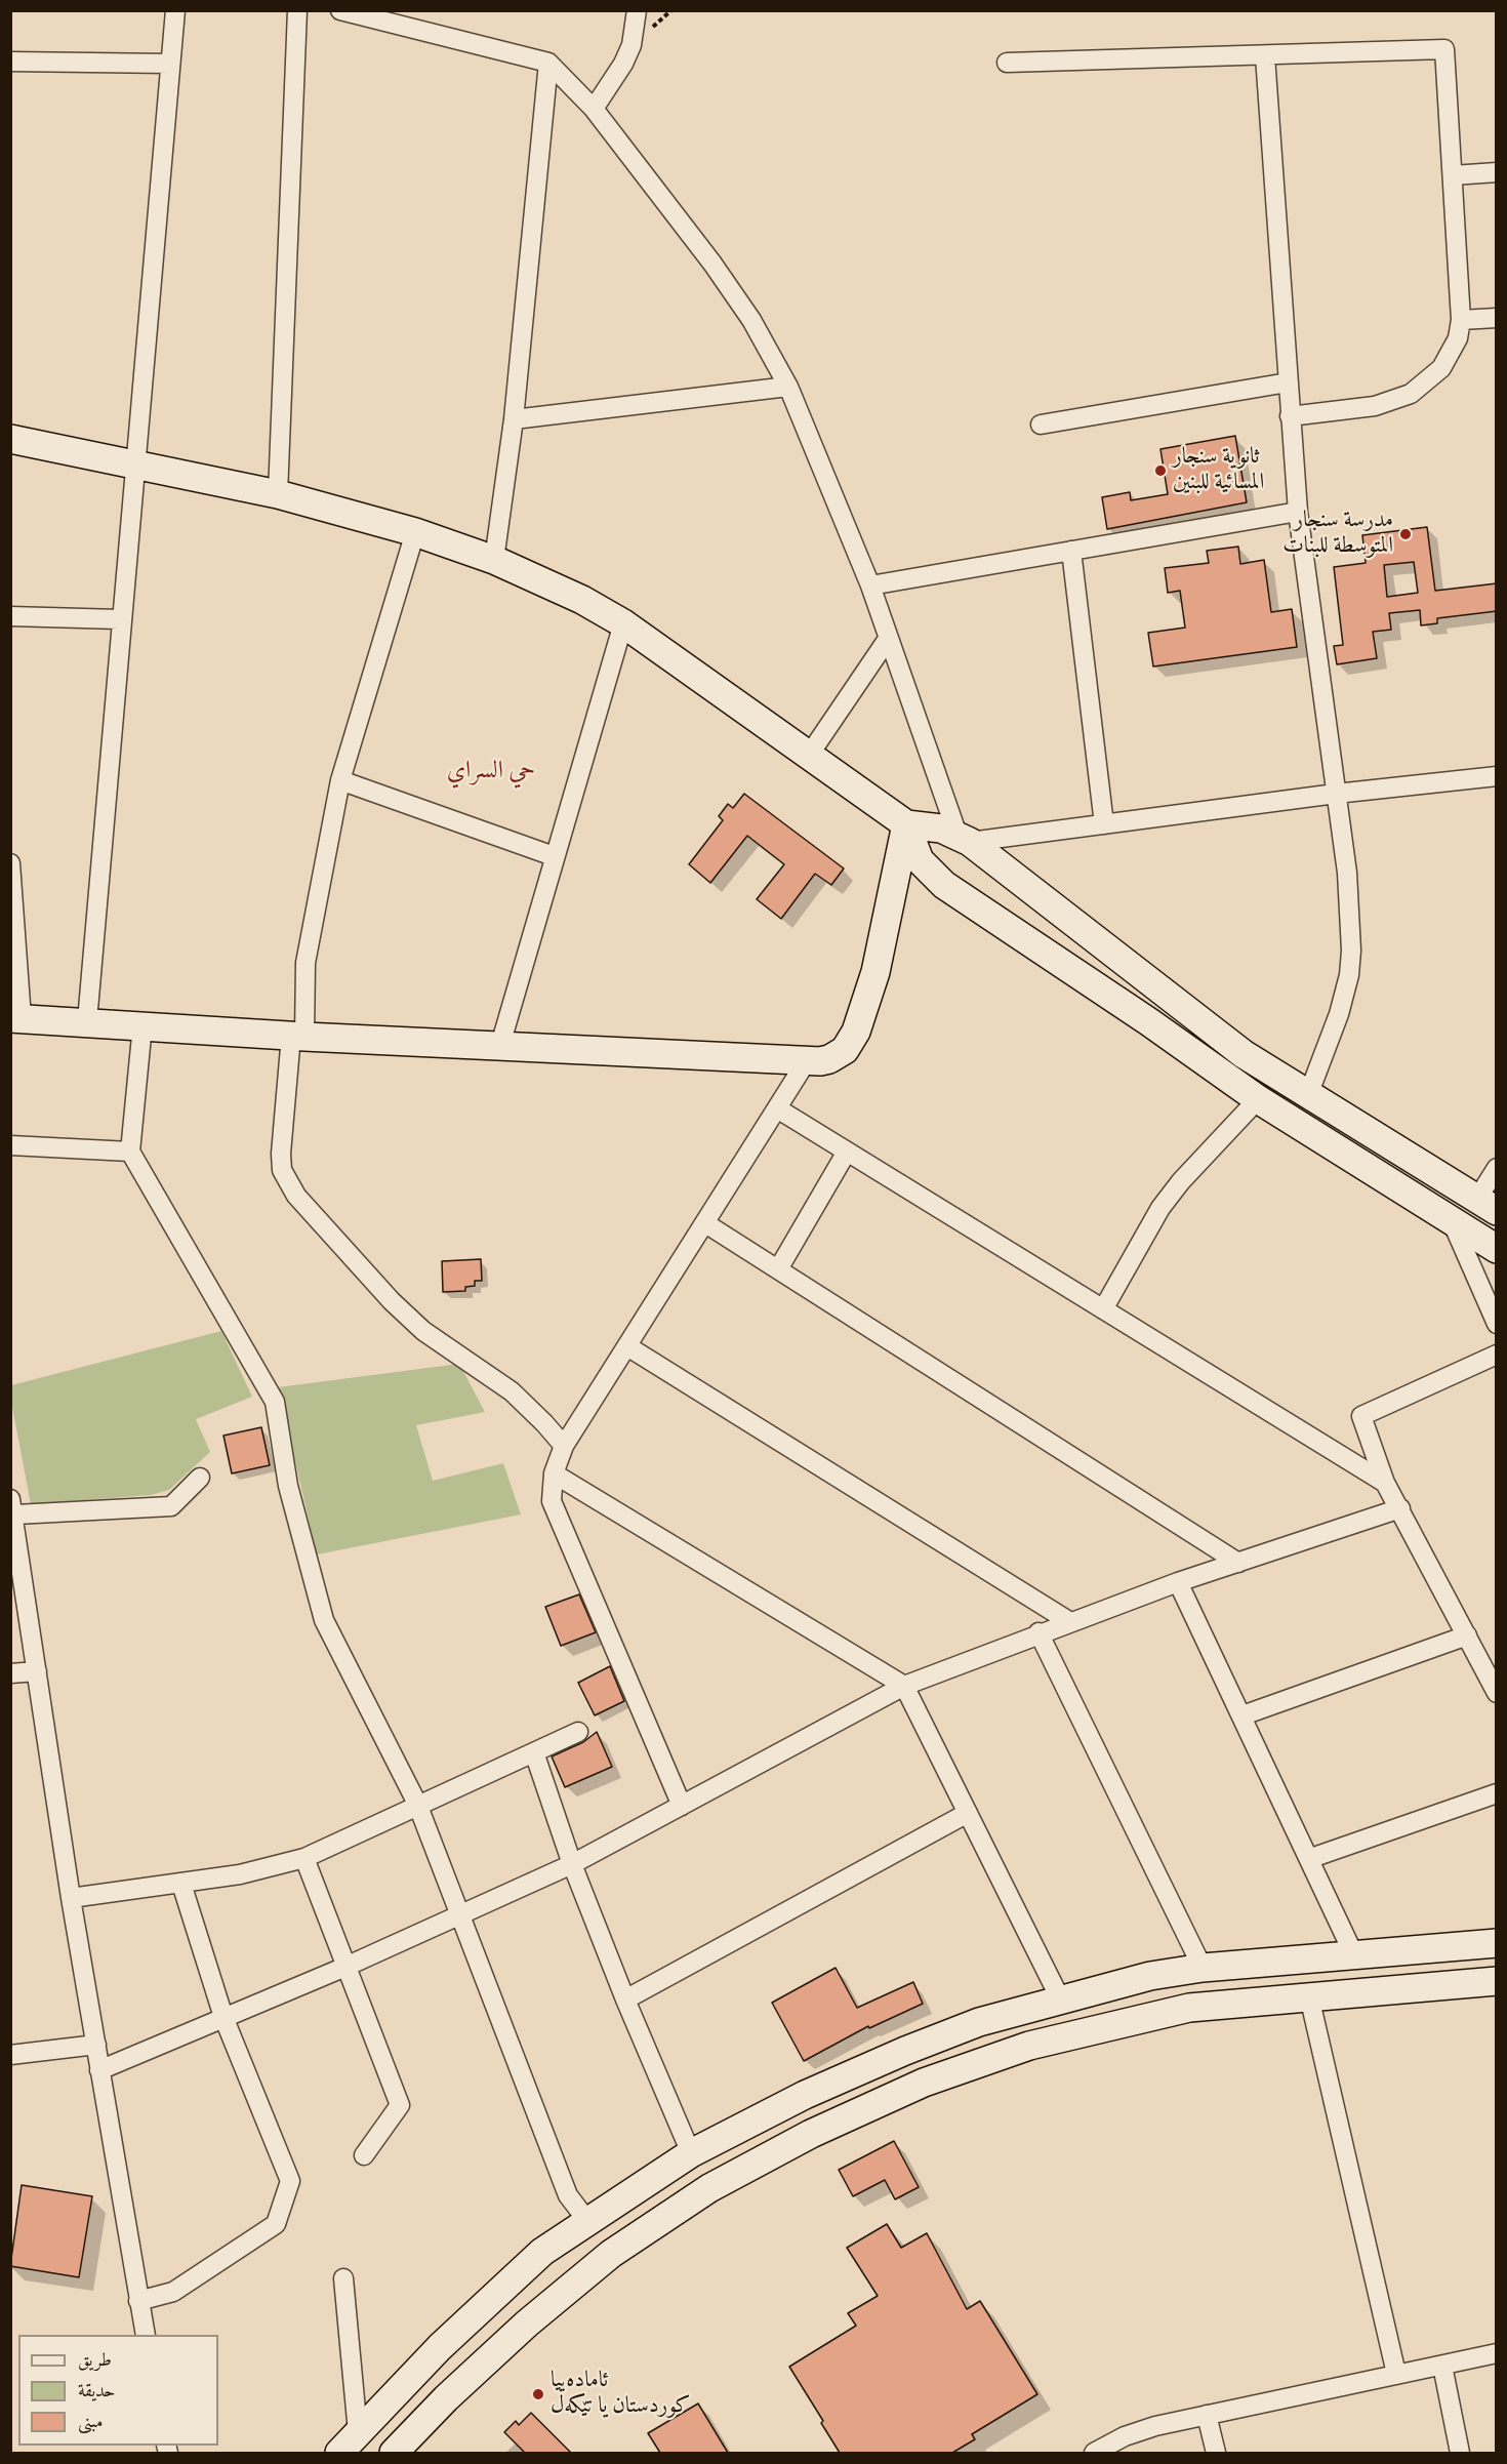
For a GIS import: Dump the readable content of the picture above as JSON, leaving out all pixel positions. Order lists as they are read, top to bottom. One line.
{"districts":["حي السراي"],"places":["ثانوية سنجار المسائية للبنين","مدرسة سنجار المتوسطة للبنات","ئامادەییا کوردستان یا تێکەل"],"legend":["طريق","حديقة","مبنى"]}
